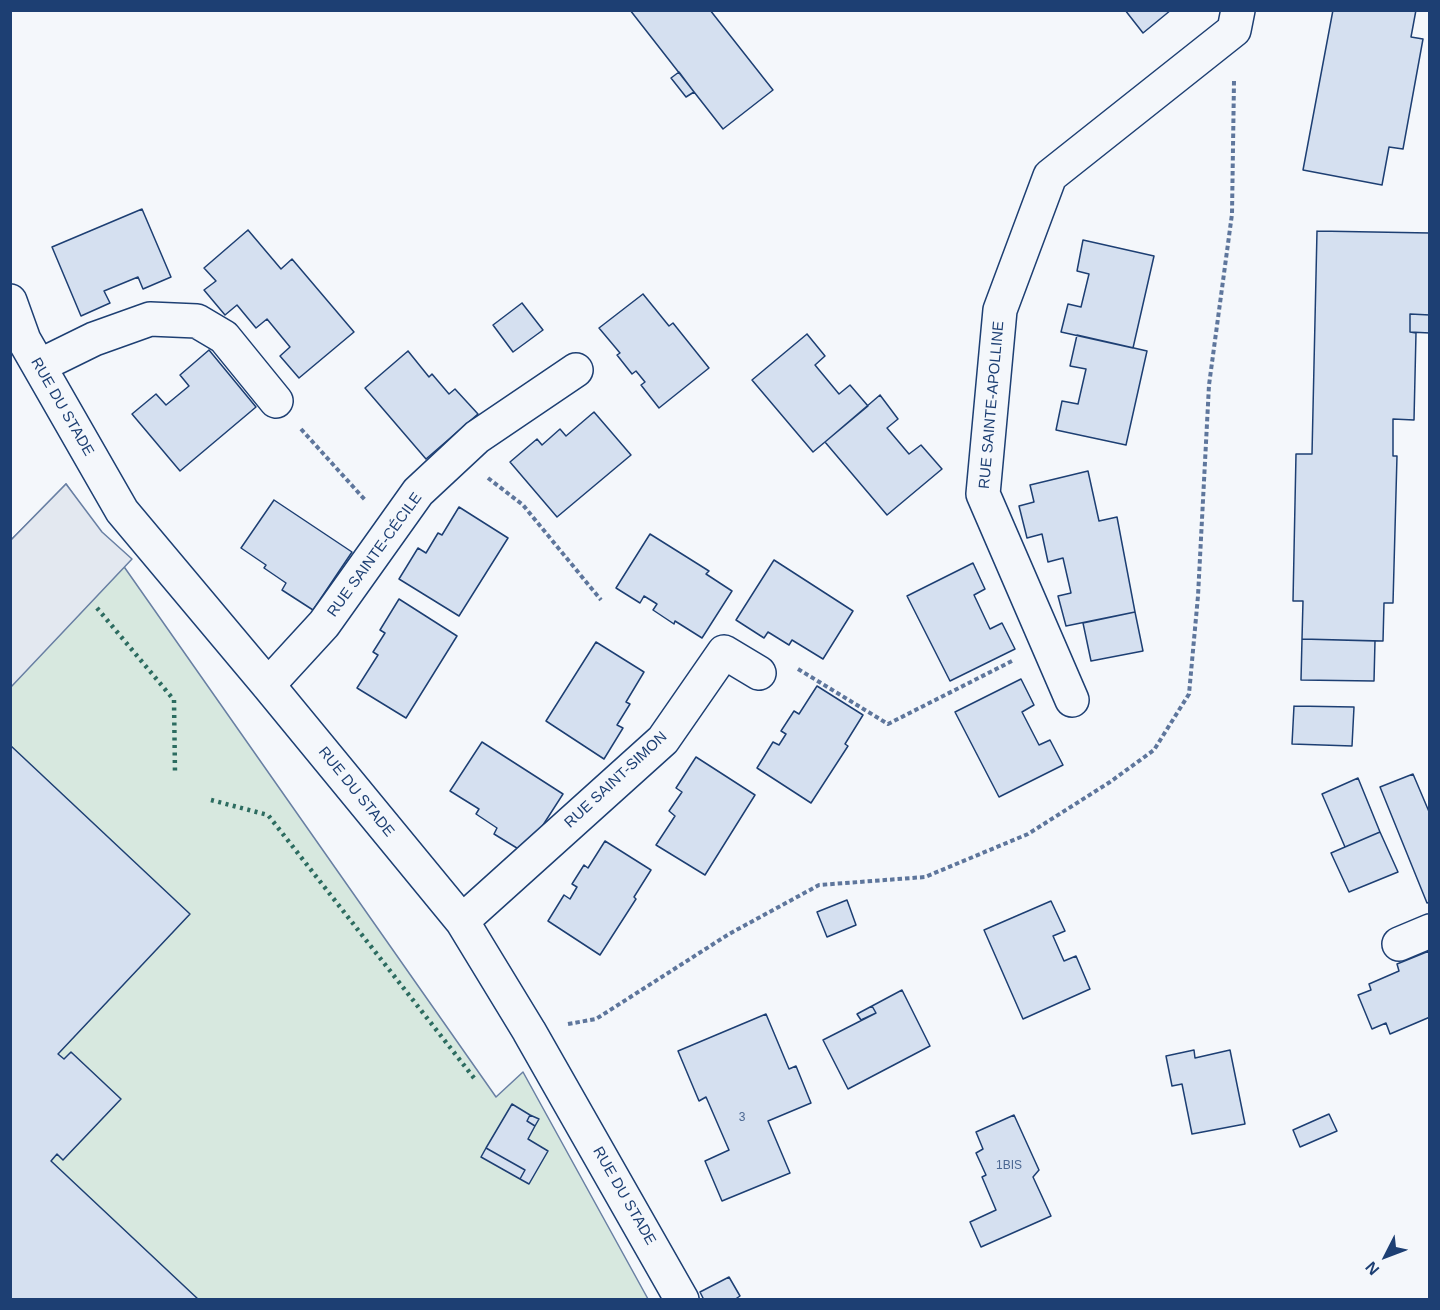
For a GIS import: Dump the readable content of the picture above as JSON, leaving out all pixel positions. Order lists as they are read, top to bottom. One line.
{"streets":{"street":["RUE SAINTE-APOLLINE","RUE DU STADE","RUE SAINTE-CÉCILE","RUE SAINT-SIMON"]},"crossings":[["RUE DU STADE","RUE SAINTE-CÉCILE"],["RUE DU STADE","RUE SAINT-SIMON"]],"house_numbers":["3","1BIS"],"north":"bottom left"}
